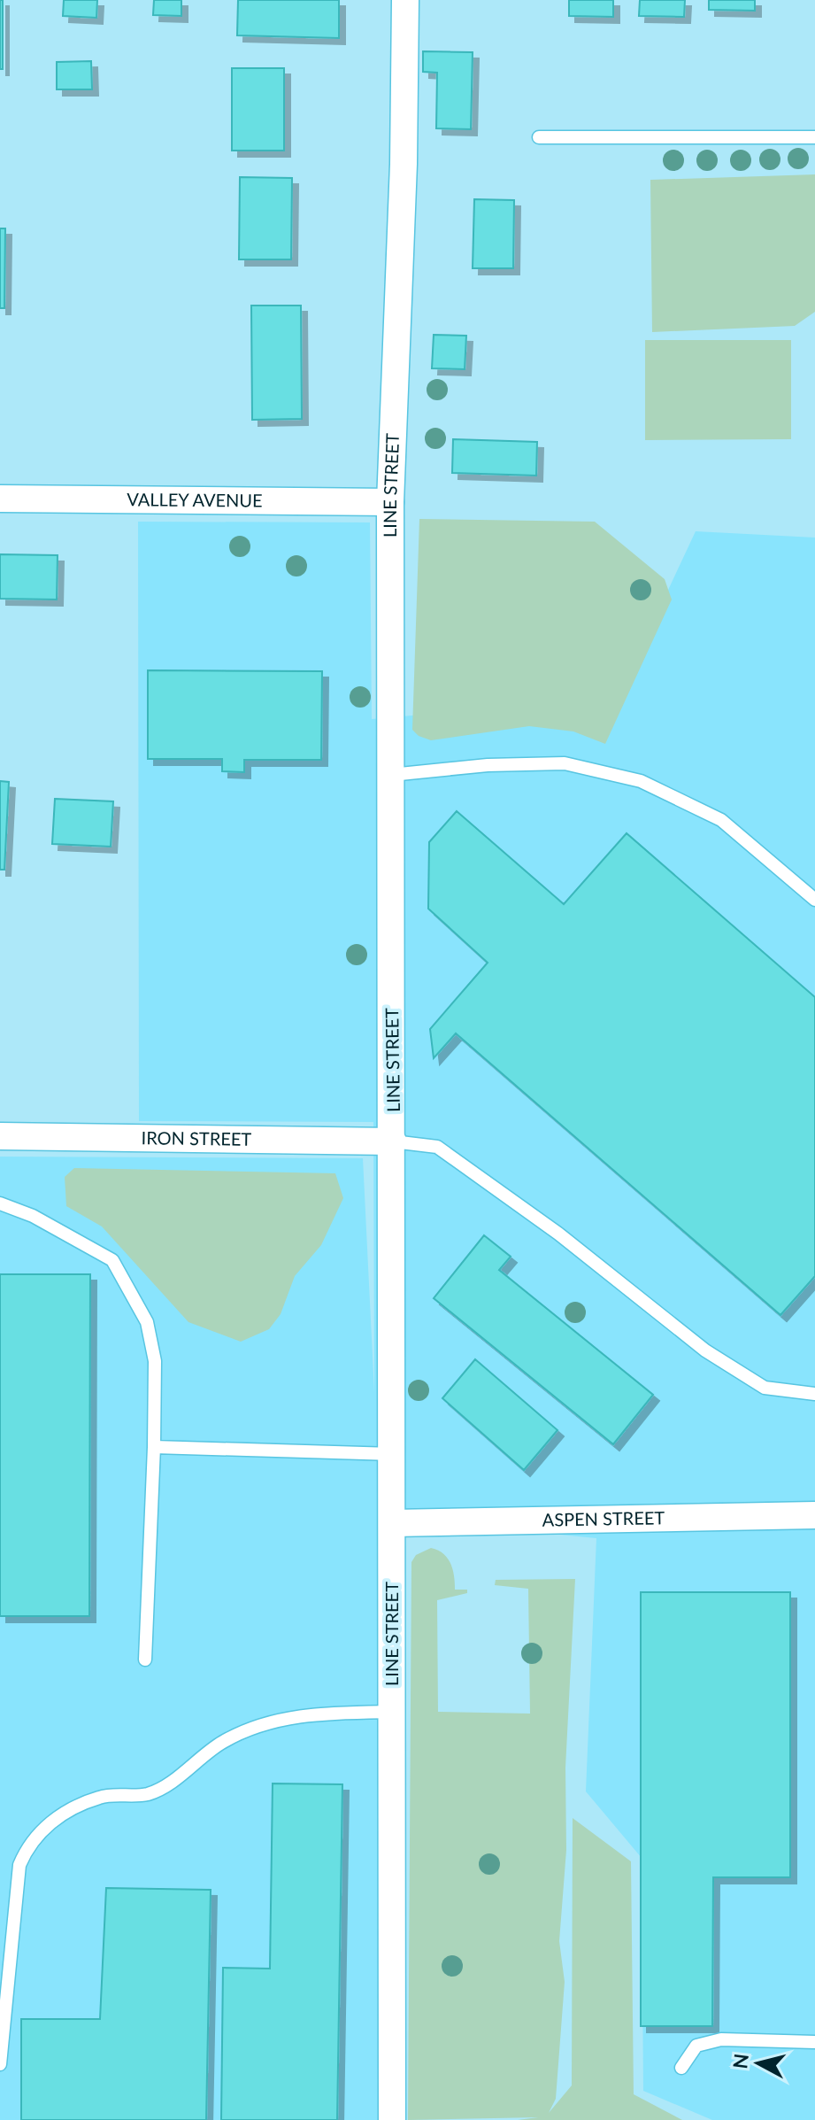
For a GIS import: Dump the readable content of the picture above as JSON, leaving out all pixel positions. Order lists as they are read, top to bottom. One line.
{"streets":{"street":["LINE STREET","VALLEY AVENUE","IRON STREET","ASPEN STREET"]},"crossings":[["LINE STREET","VALLEY AVENUE"],["LINE STREET","IRON STREET"],["LINE STREET","ASPEN STREET"]],"north":"left"}
